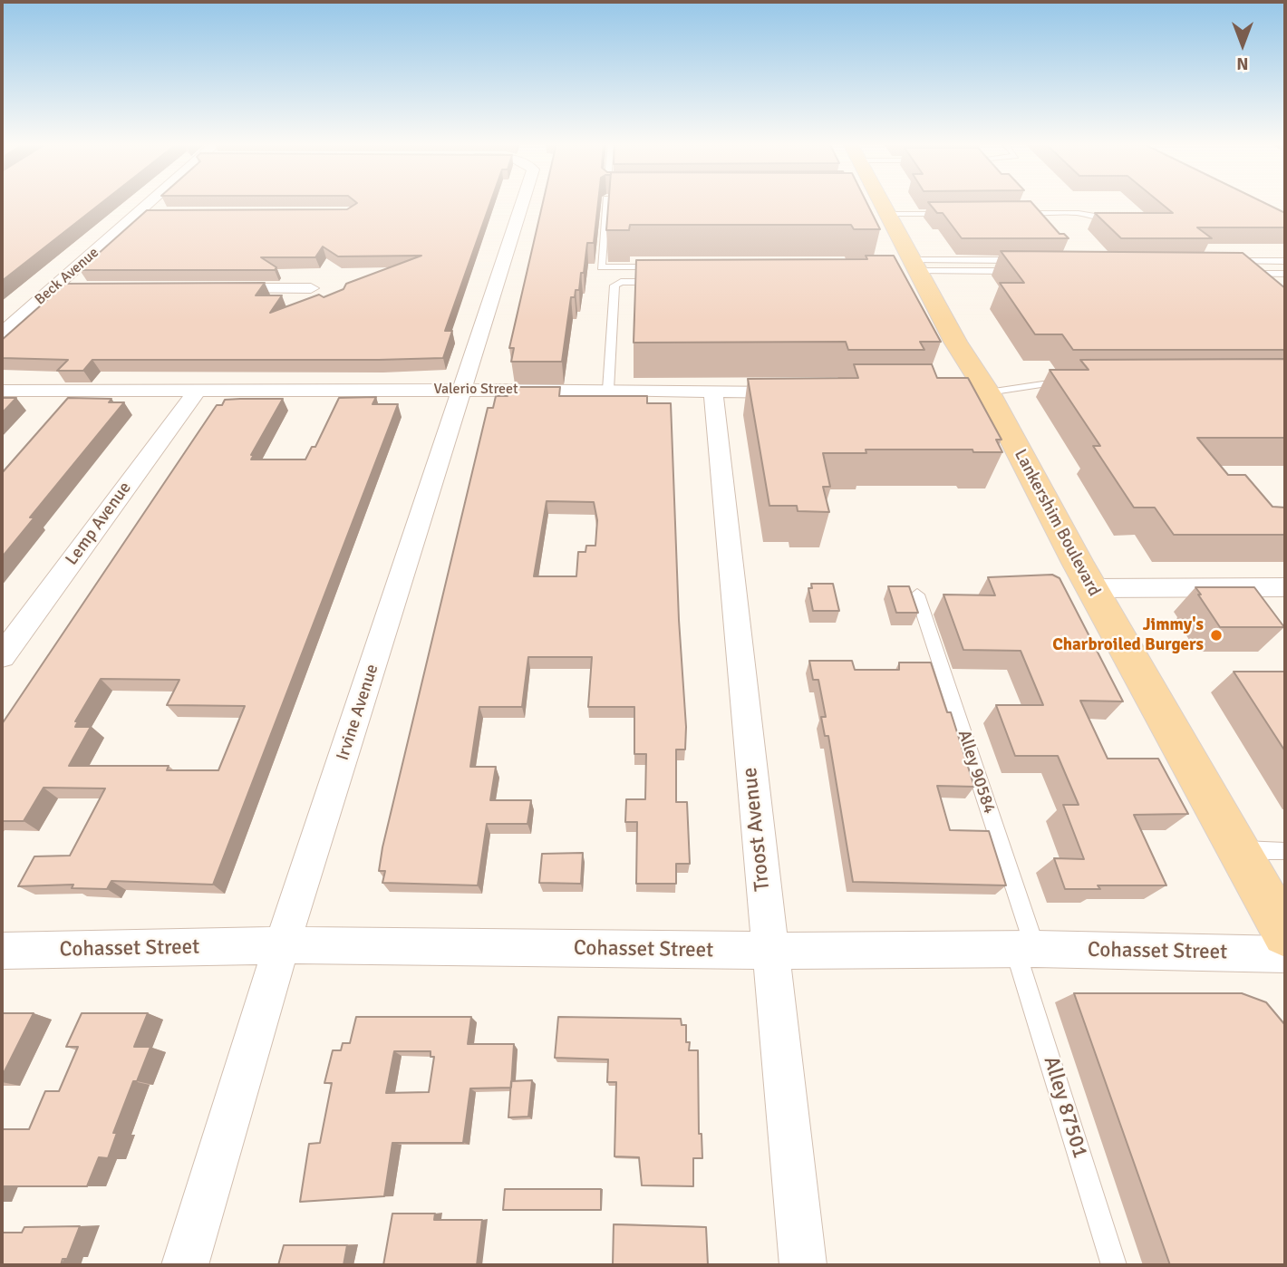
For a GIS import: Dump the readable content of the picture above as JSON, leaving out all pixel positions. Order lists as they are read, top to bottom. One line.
{"streets":{"main road":["Lankershim Boulevard"],"street":["Beck Avenue","Valerio Street","Lemp Avenue","Irvine Avenue","Troost Avenue","Cohasset Street"],"lane":["Alley 90584","Alley 87501"]},"crossings":[["Valerio Street","Lemp Avenue"],["Valerio Street","Irvine Avenue"],["Valerio Street","Troost Avenue"],["Irvine Avenue","Cohasset Street"],["Alley 90584","Cohasset Street"],["Alley 90584","Alley 87501"],["Troost Avenue","Cohasset Street"],["Cohasset Street","Alley 87501"]],"places":["Jimmy's Charbroiled Burgers"],"north":"bottom"}
